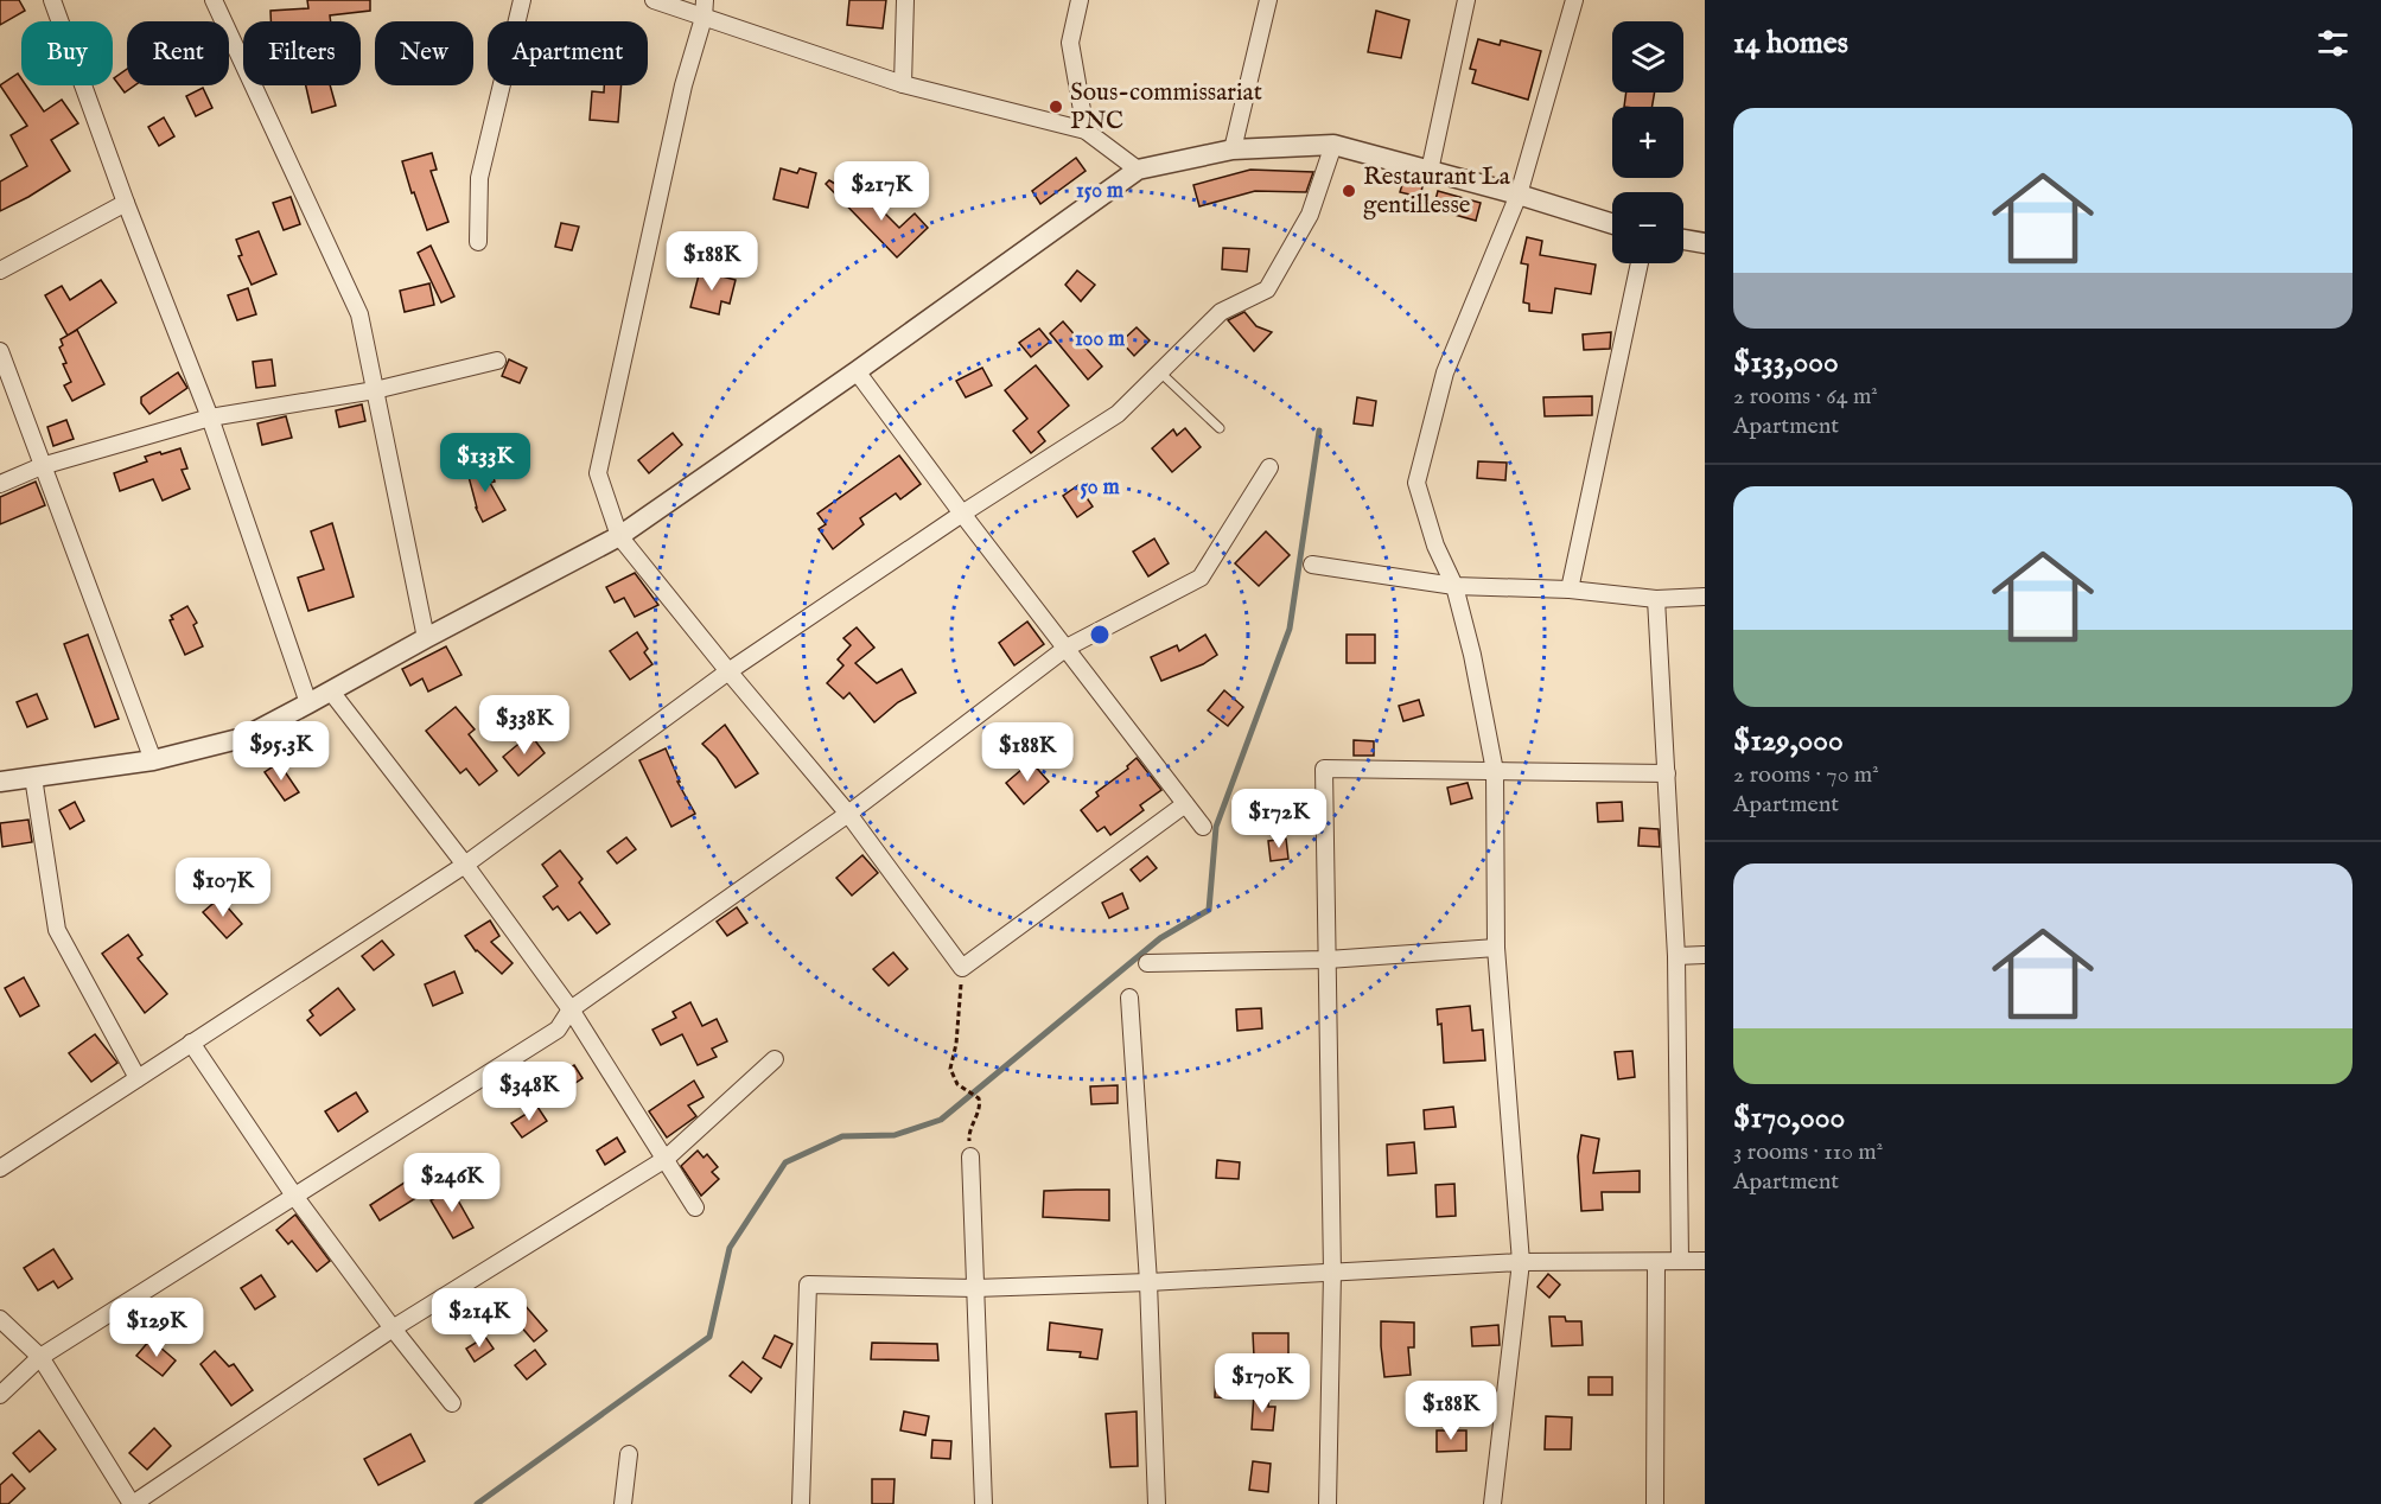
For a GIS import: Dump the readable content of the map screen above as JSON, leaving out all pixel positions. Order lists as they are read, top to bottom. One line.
{"places":["Sous-commissariat PNC","Restaurant La gentillesse"],"page":{"heading":"14 homes","map_buttons":["+","−"],"chip":["Buy","Rent","Filters","New","Apartment"],"list":[{"name":"$133,000","note":"2 rooms · 64 m² · Apartment"},{"name":"$129,000","note":"2 rooms · 70 m² · Apartment"},{"name":"$170,000","note":"3 rooms · 110 m² · Apartment"}],"price":["$217K","$188K","$133K","$338K","$95.3K","$188K","$172K","$107K","$348K","$246K","$214K","$129K","$170K","$188K"]},"rings":["150 m","100 m","50 m"]}
